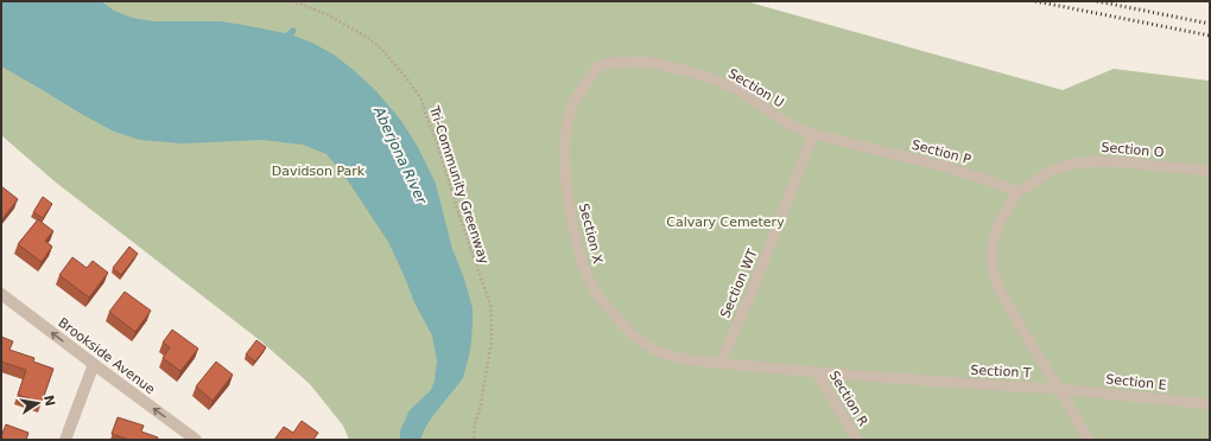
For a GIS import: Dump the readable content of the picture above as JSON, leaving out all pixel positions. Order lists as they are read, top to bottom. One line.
{"streets":{"street":["Brookside Avenue"],"lane":["Section U","Section O","Section P","Section X","Section WT","Section T","Section E","Section R"],"path":["Tri-Community Greenway"]},"crossings":[["Section U","Section P"],["Section U","Section X"],["Section U","Section WT"],["Section O","Section P"],["Section O","Section T"],["Section P","Section WT"],["Section P","Section T"],["Section X","Section WT"],["Section X","Section T"],["Section WT","Section T"],["Section T","Section E"],["Section T","Section R"]],"one_way":["Brookside Avenue"],"water":["Aberjona River"],"parks":["Davidson Park","Calvary Cemetery"],"north":"right"}
